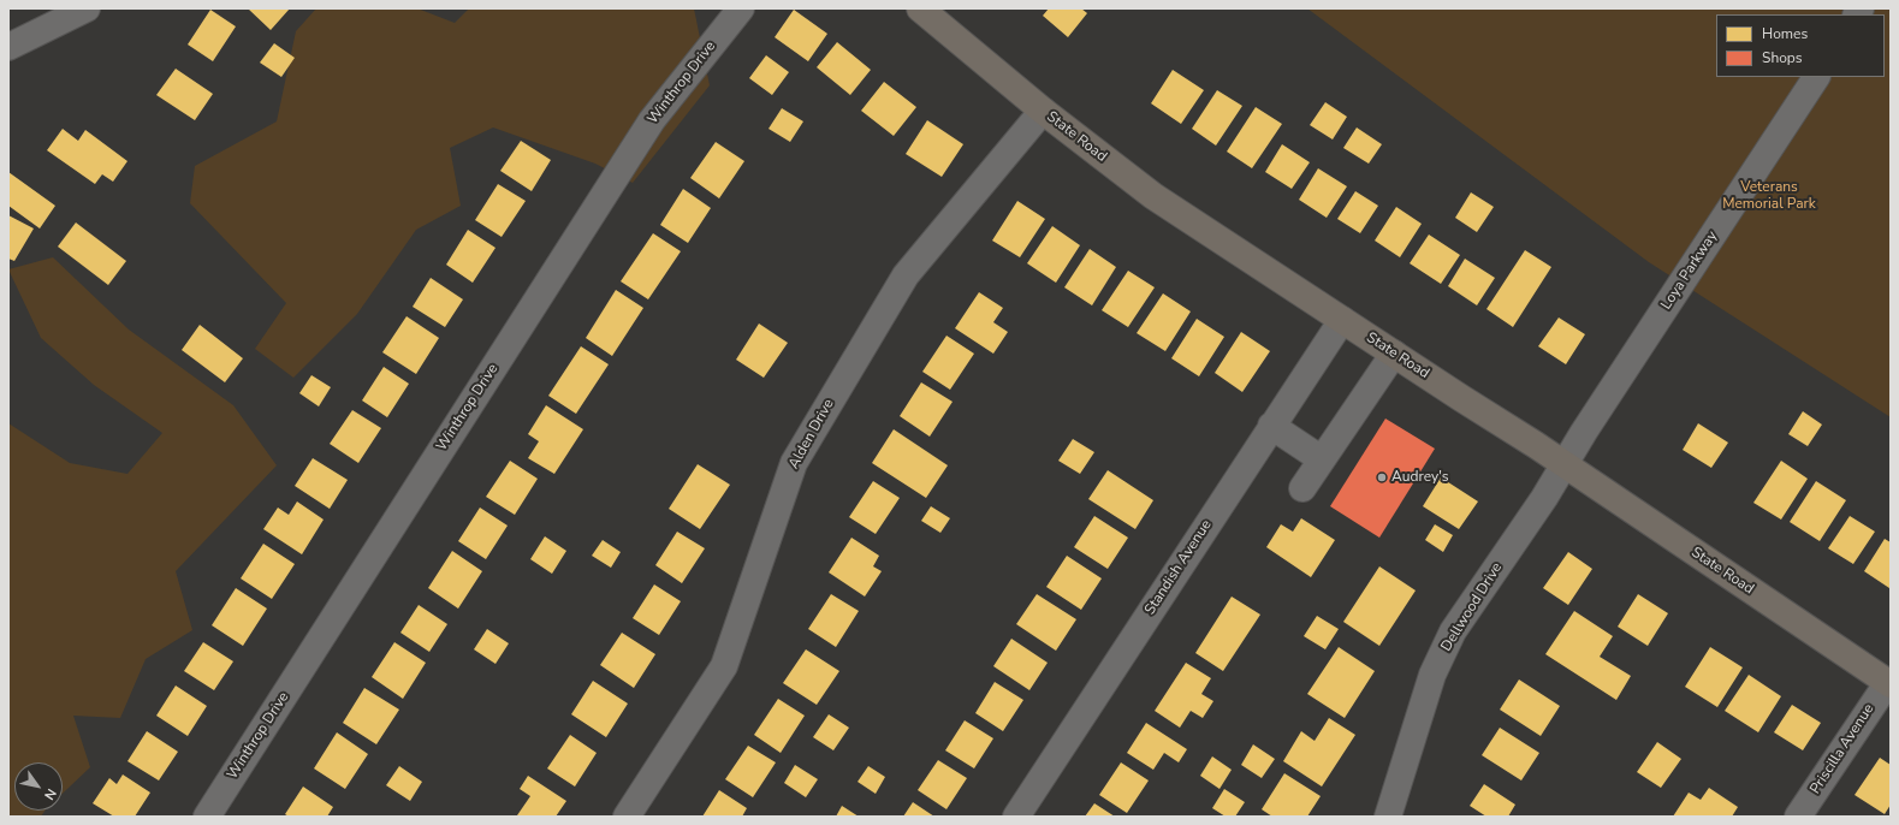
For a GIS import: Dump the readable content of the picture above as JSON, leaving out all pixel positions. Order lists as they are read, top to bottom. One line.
{"streets":{"main road":["State Road"],"street":["Winthrop Drive","Loya Parkway","Alden Drive","Standish Avenue","Dellwood Drive","Priscilla Avenue"]},"crossings":[["State Road","Loya Parkway"],["State Road","Alden Drive"],["State Road","Standish Avenue"],["State Road","Dellwood Drive"],["State Road","Priscilla Avenue"],["Loya Parkway","Dellwood Drive"]],"parks":["Veterans Memorial Park"],"places":["Audrey's"],"legend":["Homes","Shops"],"north":"bottom right"}
